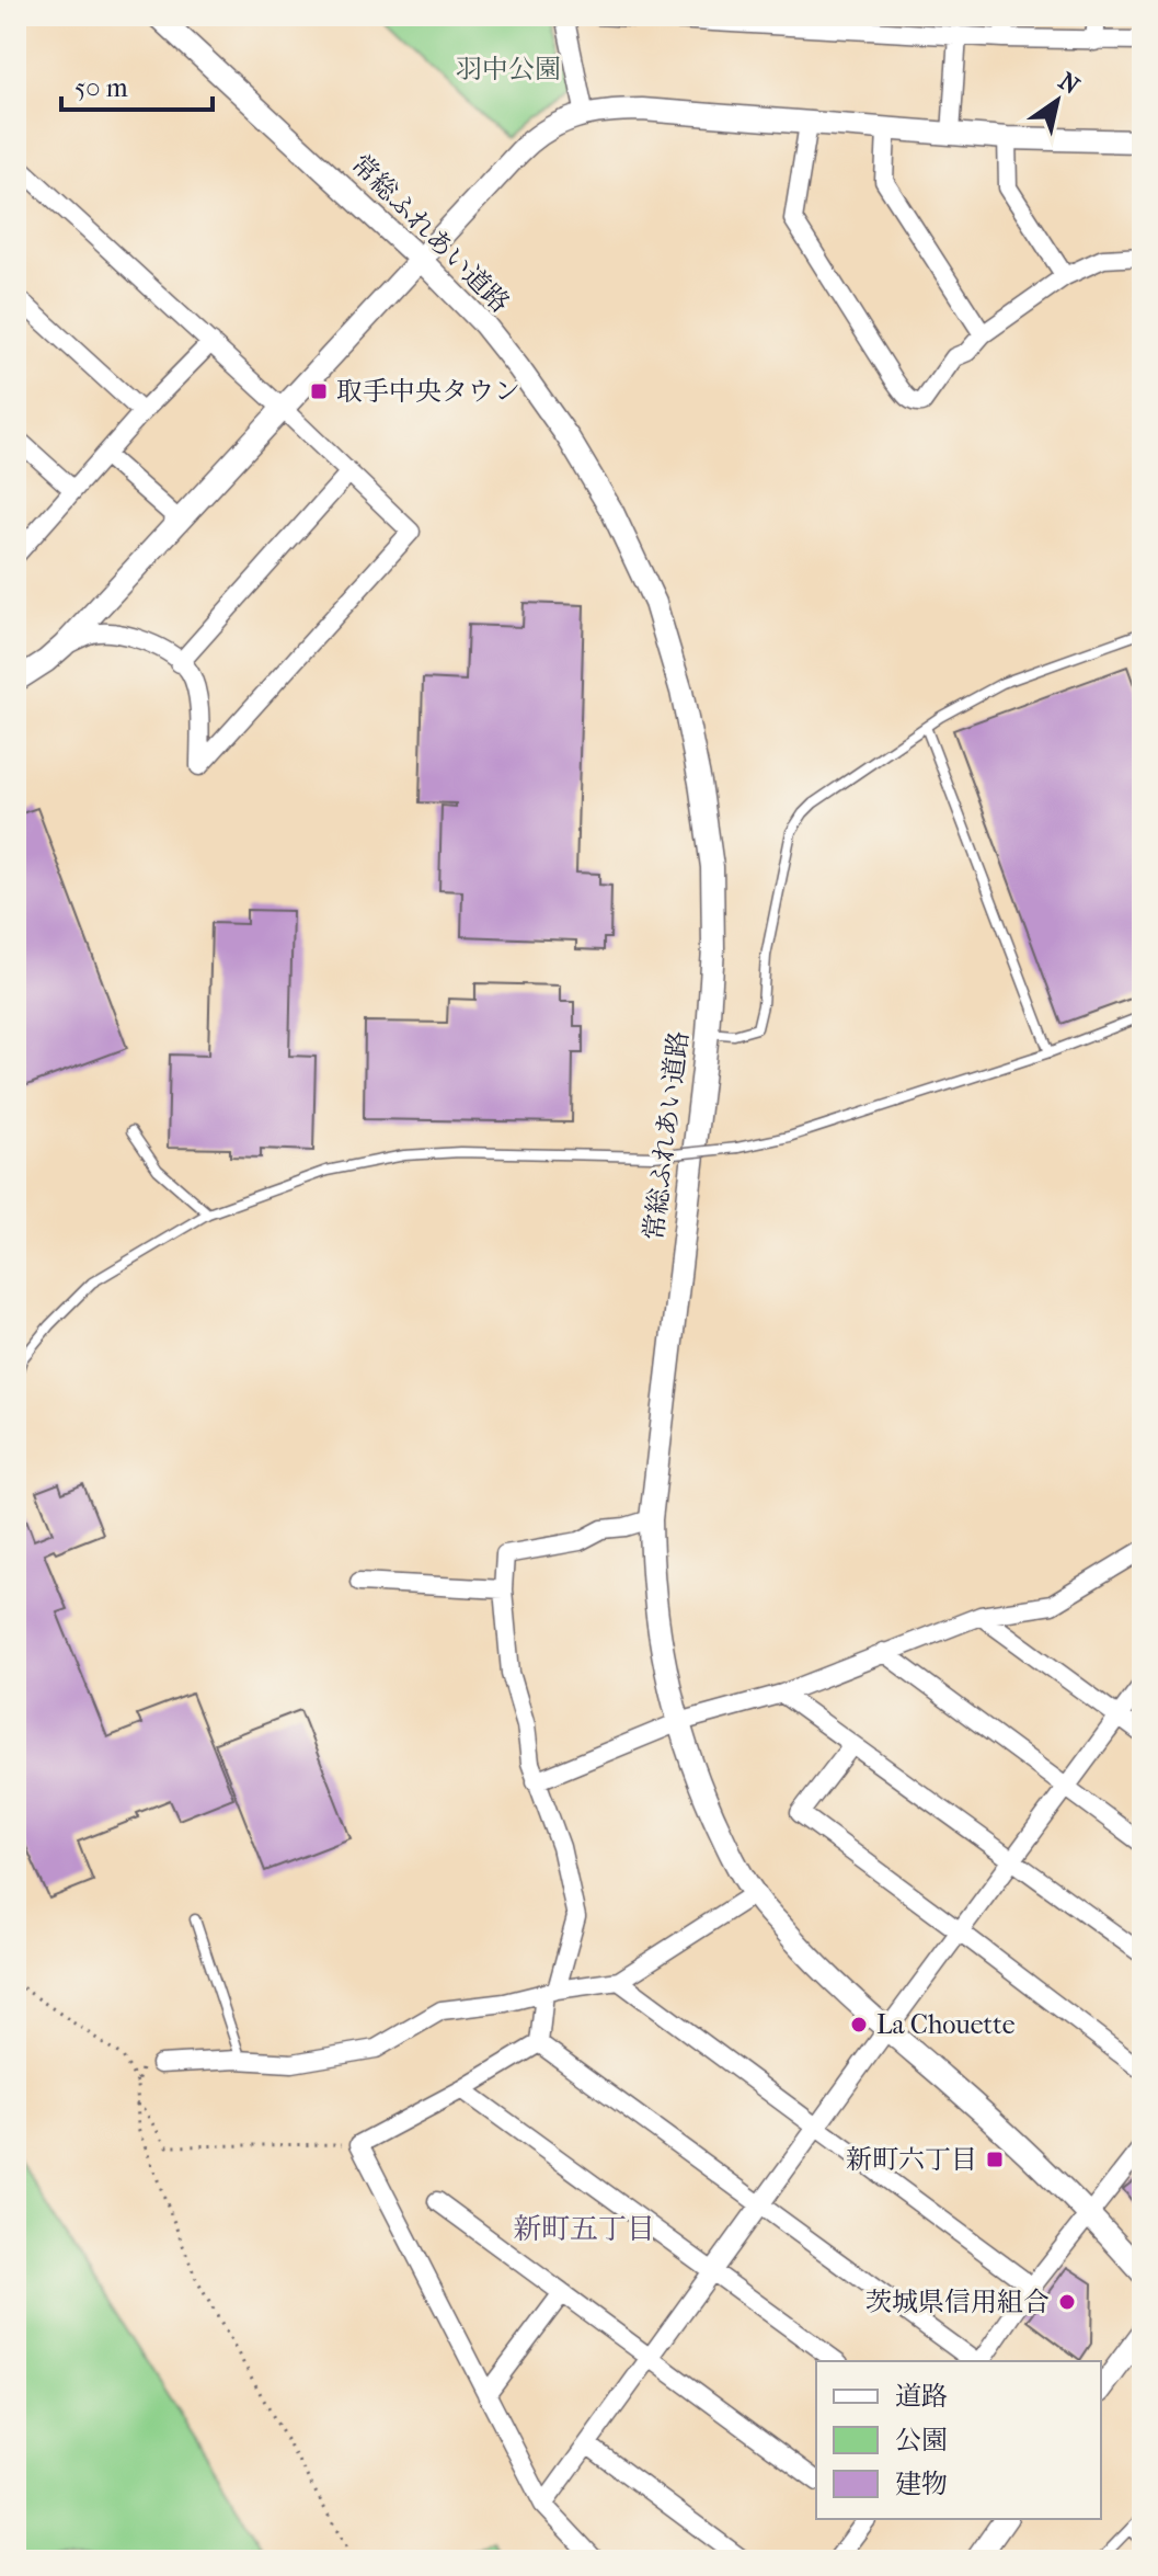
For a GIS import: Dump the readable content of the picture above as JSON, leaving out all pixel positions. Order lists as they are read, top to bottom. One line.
{"streets":{"street":["常総ふれあい道路"]},"districts":["新町五丁目"],"parks":["羽中公園"],"places":{"transit":["取手中央タウン","新町六丁目"],"other":["La Chouette","茨城県信用組合"]},"legend":["道路","公園","建物"],"scale_bar":"50 m","north":"top right"}
